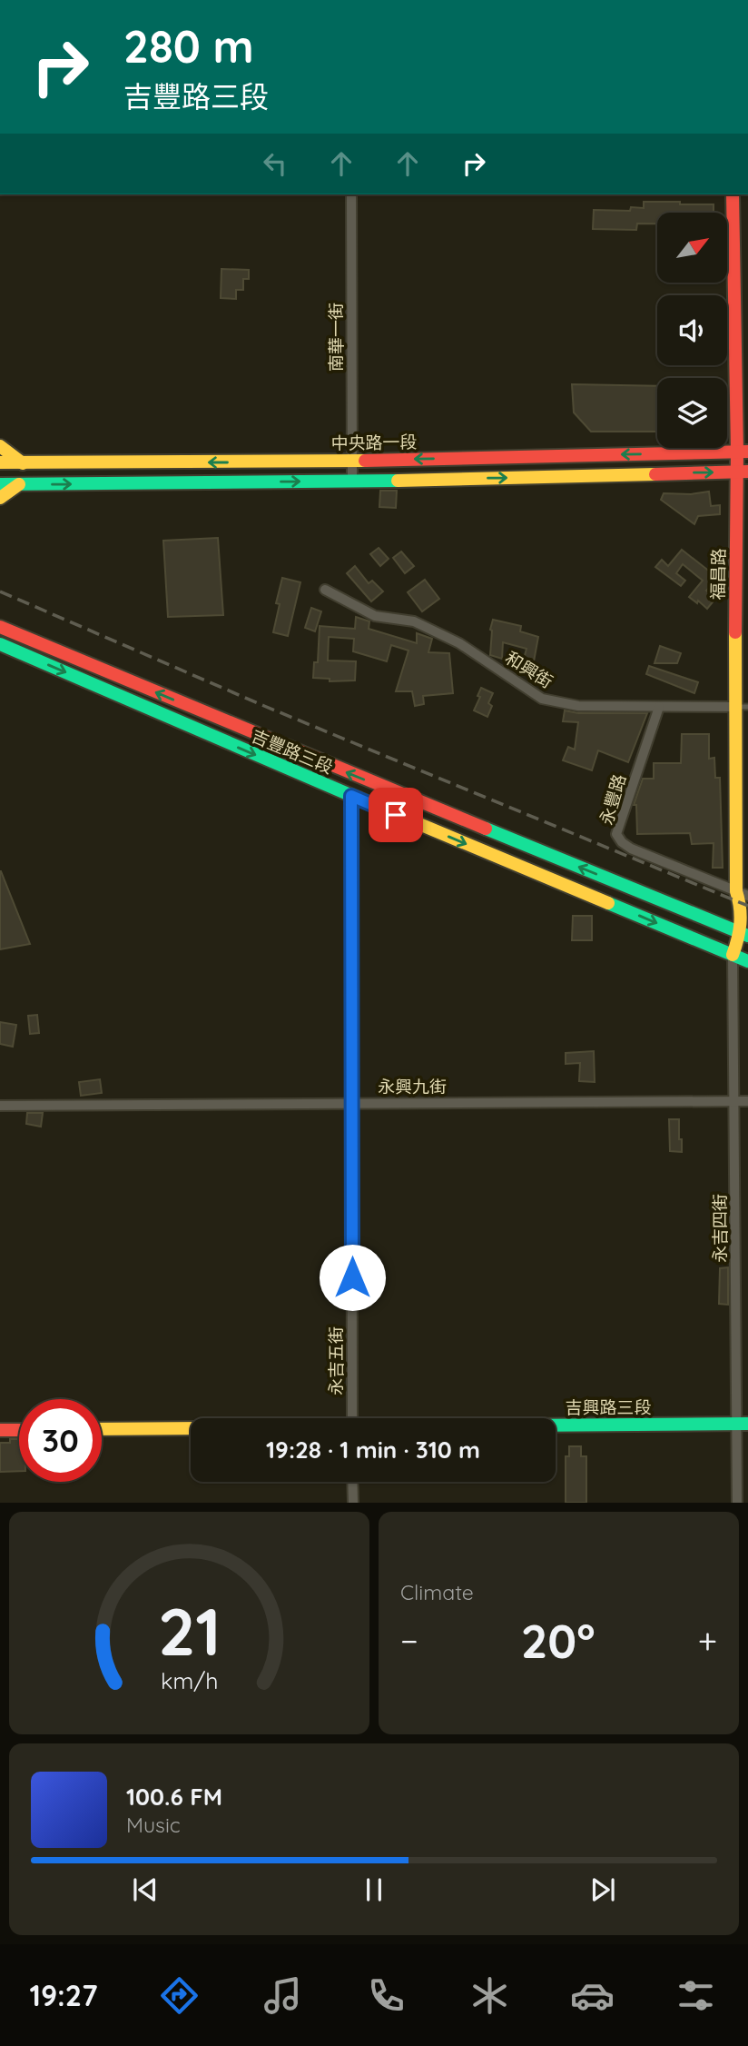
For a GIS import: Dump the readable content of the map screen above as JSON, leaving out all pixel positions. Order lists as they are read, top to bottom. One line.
{"streets":{"street":["南華一街","中央路一段","福昌路","和興街","吉豐路三段","永豐路","永興九街","永吉四街","永吉五街","吉興路三段"]},"crossings":[["南華一街","中央路一段"],["中央路一段","福昌路"],["福昌路","和興街"],["福昌路","吉豐路三段"],["福昌路","永豐路"],["福昌路","永吉四街"],["和興街","永豐路"],["吉豐路三段","永吉四街"],["吉豐路三段","永吉五街"],["永興九街","永吉四街"],["永興九街","永吉五街"],["永吉四街","吉興路三段"]],"north":"top right","page":{"turn":["280 m","吉豐路三段"],"limit":"30","trip":"19:28 · 1 min · 310 m","tile":"Climate","heat":["−","20°","+"],"song":["100.6 FM","Music"],"tabs":"19:27","gauge":["21","km/h"]}}
